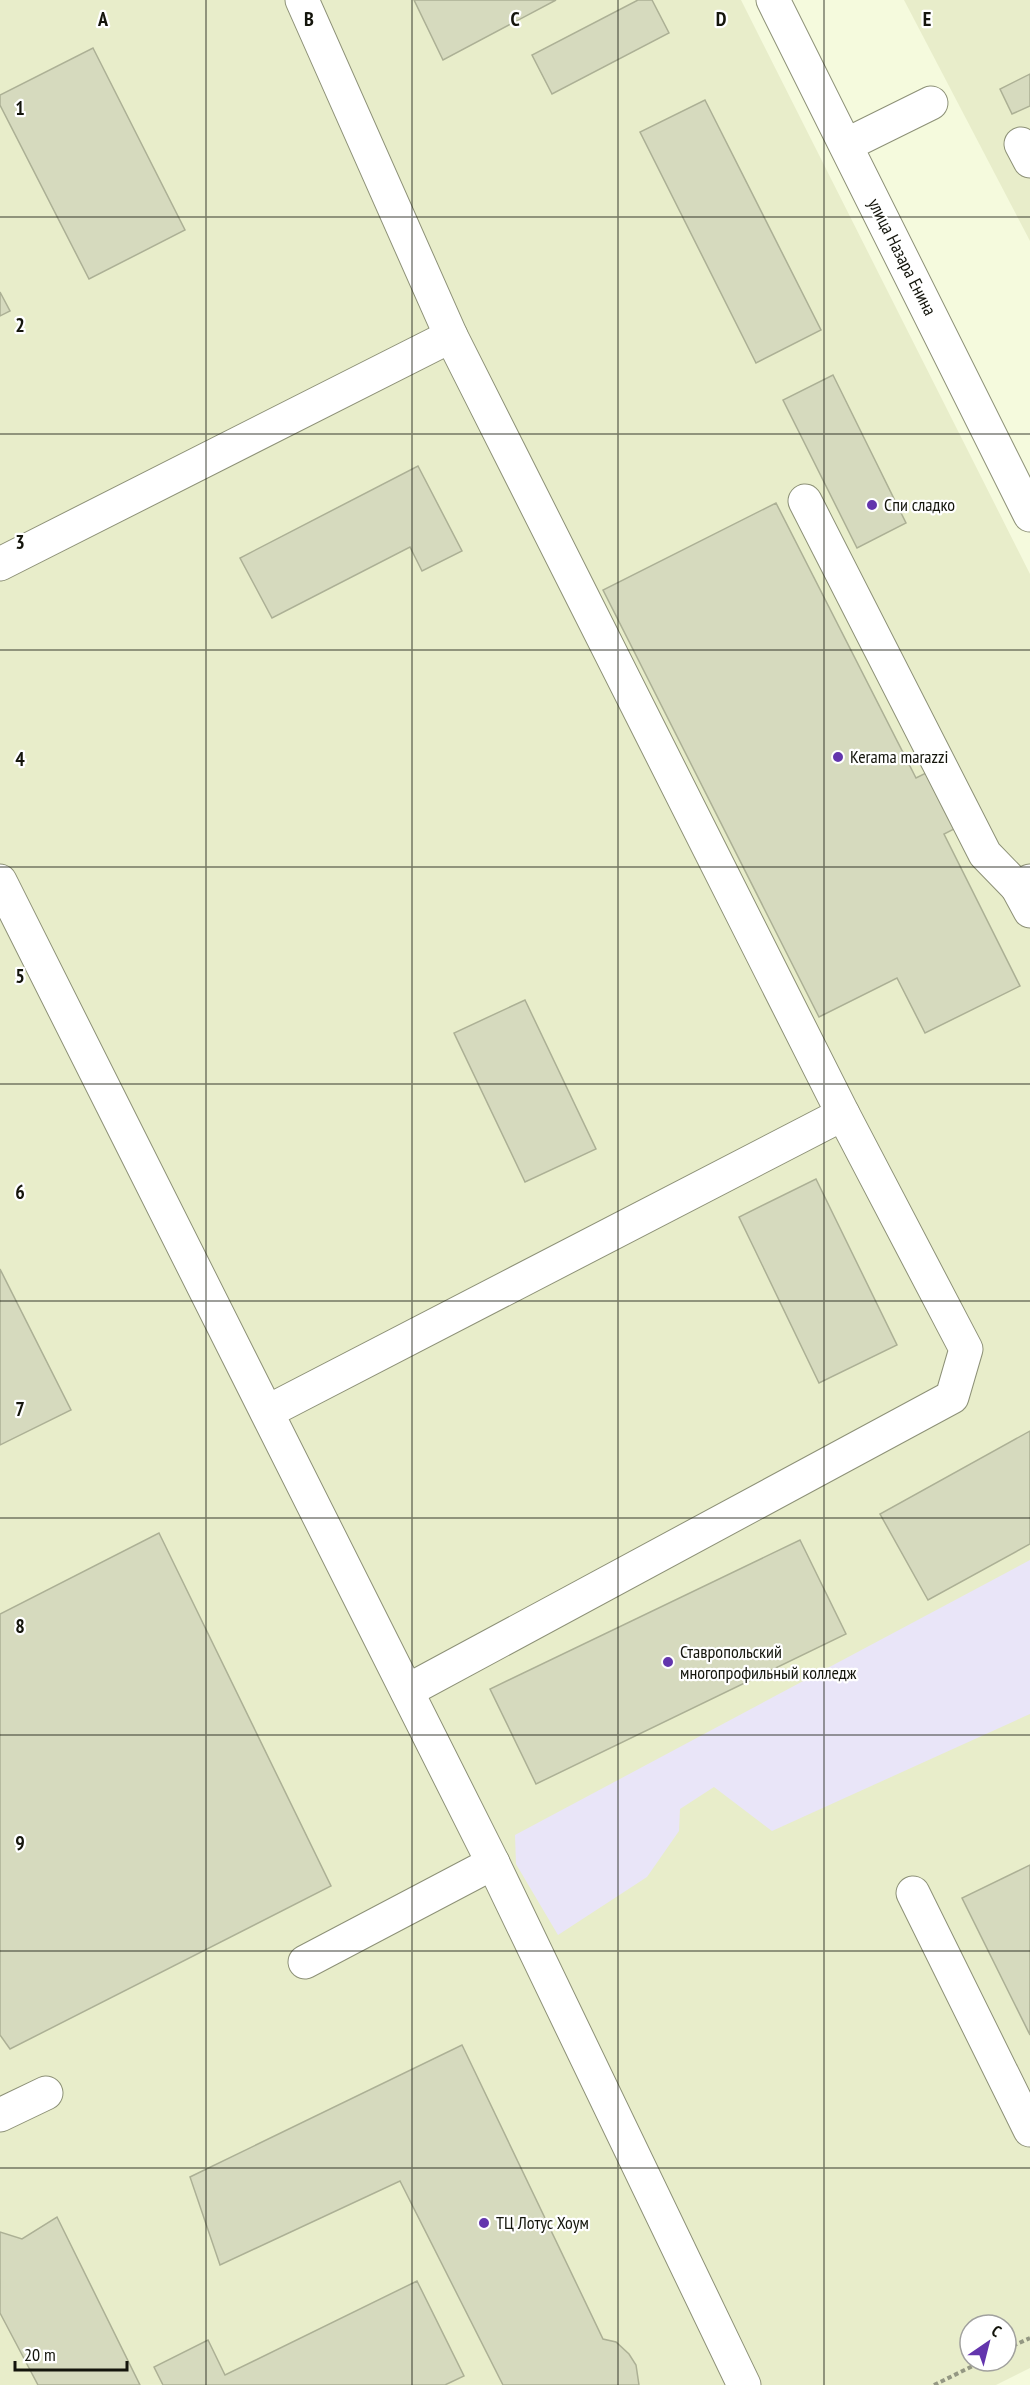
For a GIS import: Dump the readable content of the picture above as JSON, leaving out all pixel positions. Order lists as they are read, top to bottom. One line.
{"streets":{"main road":["улица Назара Енина"]},"places":["Спи сладко","Kerama marazzi","Ставропольский многопрофильный колледж","ТЦ Лотус Хоум"],"scale_bar":"20 m","north":"top right","grid":{"columns":["A","B","C","D","E"],"rows":["1","2","3","4","5","6","7","8","9"]}}
